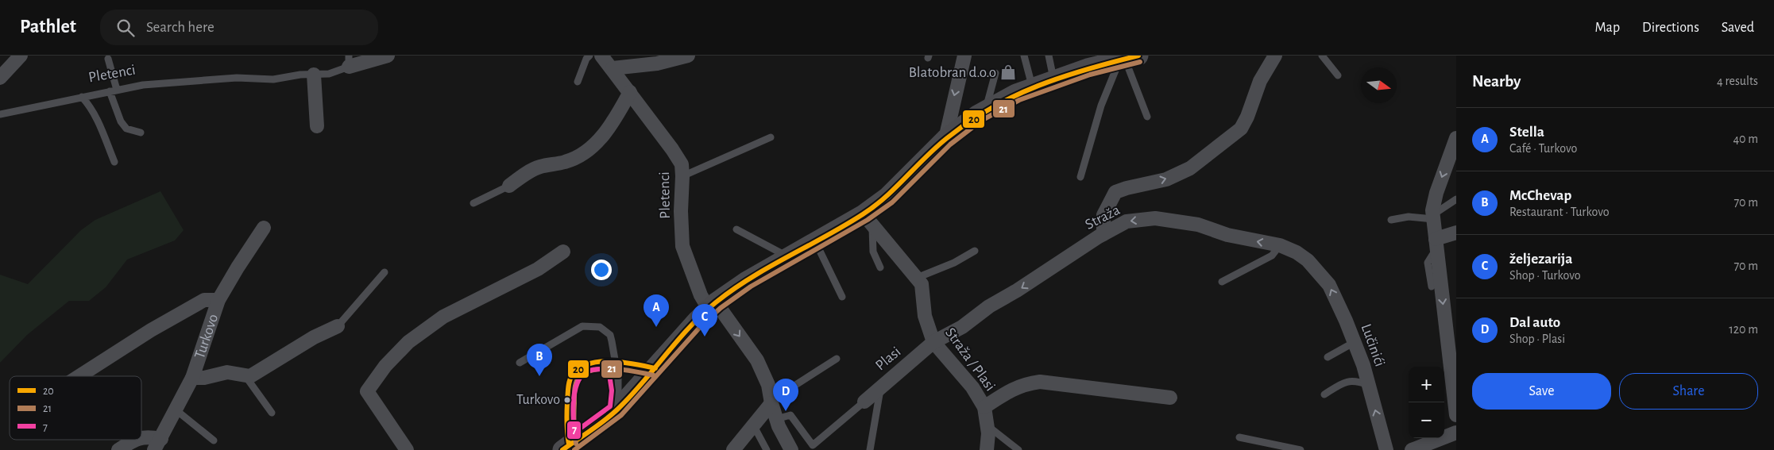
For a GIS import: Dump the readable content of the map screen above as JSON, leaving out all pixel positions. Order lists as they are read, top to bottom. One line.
{"streets":{"street":["Pletenci","Straža","Turkovo","Lučinići","Plasi","Straža / Plasi"]},"crossings":[["Straža","Lučinići"],["Straža","Plasi"],["Straža","Straža / Plasi"],["Plasi","Straža / Plasi"]],"places":{"shop":["Blatobran d.o.o"],"other":["Turkovo"]},"lines":["transit line 20","transit line 21","transit line 7"],"legend":["20","21","7"],"north":"right","page":{"header":"Pathlet","search":"Search here","nav":["Map","Directions","Saved"],"heading":["Nearby","4 results"],"list":[{"mark":"A","name":"Stella","note":"Café · Turkovo","value":"40 m"},{"mark":"B","name":"McChevap","note":"Restaurant · Turkovo","value":"70 m"},{"mark":"C","name":"željezarija","note":"Shop · Turkovo","value":"70 m"},{"mark":"D","name":"Dal auto","note":"Shop · Plasi","value":"120 m"}],"pins":["A","C","B","D"],"buttons":["Save","Share"],"map_buttons":["+","−"]}}
